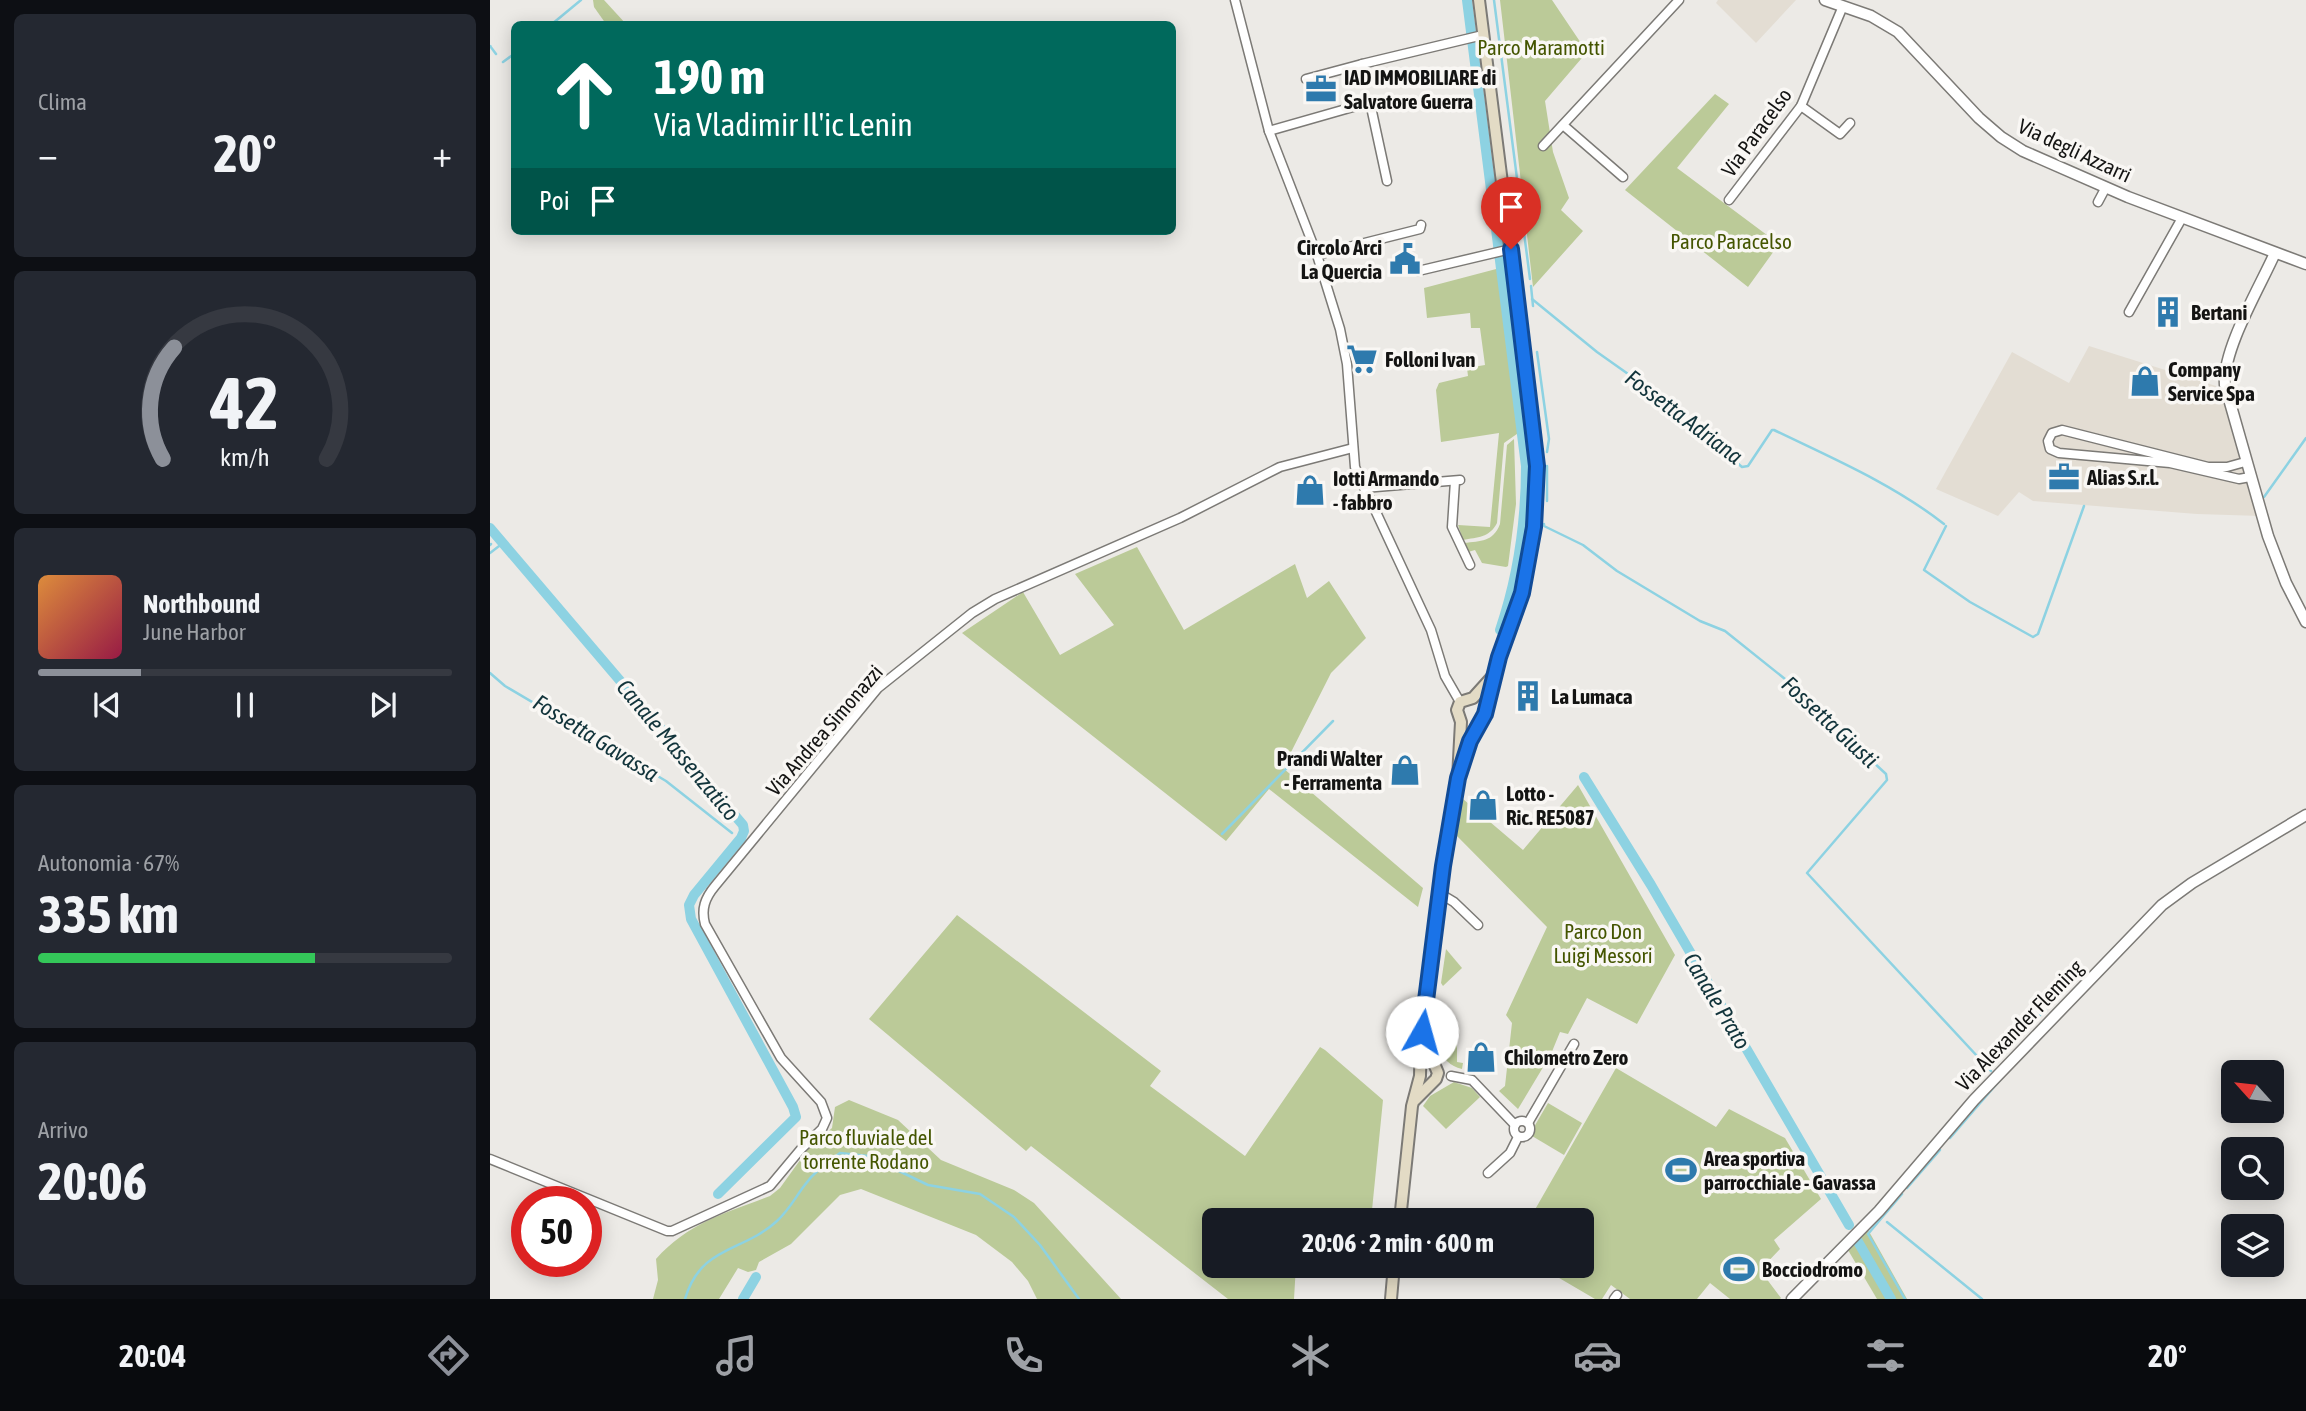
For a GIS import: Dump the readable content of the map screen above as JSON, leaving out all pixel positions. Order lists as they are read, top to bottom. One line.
{"streets":{"street":["Via Paracelso","Via degli Azzarri","Via Andrea Simonazzi","Via Alexander Fleming"]},"crossings":[["Via Paracelso","Via degli Azzarri"]],"water":["Fossetta Adriana","Fossetta Giusti","Fossetta Gavassa","Canale Massenzatico","Canale Prato"],"parks":["Parco Maramotti","Parco Paracelso","Parco Don Luigi Messori","Parco fluviale del torrente Rodano"],"places":{"office":["IAD IMMOBILIARE di Salvatore Guerra","Alias S.r.l."],"public building":["Circolo Arci La Quercia"],"building":["Bertani","La Lumaca"],"supermarket":["Folloni Ivan"],"shop":["Company Service Spa","Iotti Armando - fabbro","Prandi Walter - Ferramenta","Lotto - Ric. RE5087","Chilometro Zero"],"sports":["Area sportiva parrocchiale - Gavassa","Bocciodromo"]},"north":"top left","page":{"tile":["Clima",["Autonomia · 67%","335 km"],["Arrivo","20:06"]],"turn":["190 m","Via Vladimir Il'ic Lenin"],"heat":["−","20°","+"],"then":"Poi","song":["Northbound","June Harbor"],"limit":"50","trip":"20:06 · 2 min · 600 m","tabs":["20:04","20°"],"gauge":["42","km/h"]}}
